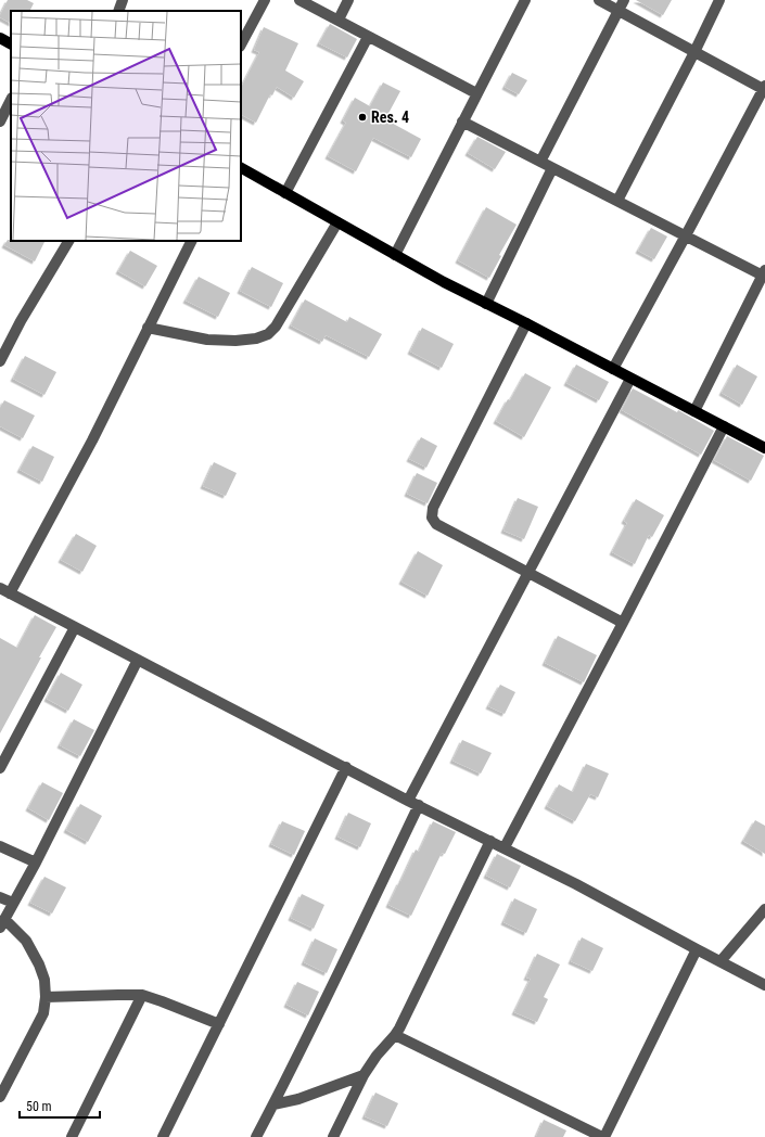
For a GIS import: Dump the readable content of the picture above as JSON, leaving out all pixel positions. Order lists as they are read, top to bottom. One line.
{"places":["Res. 4"],"scale_bar":"50 m"}
